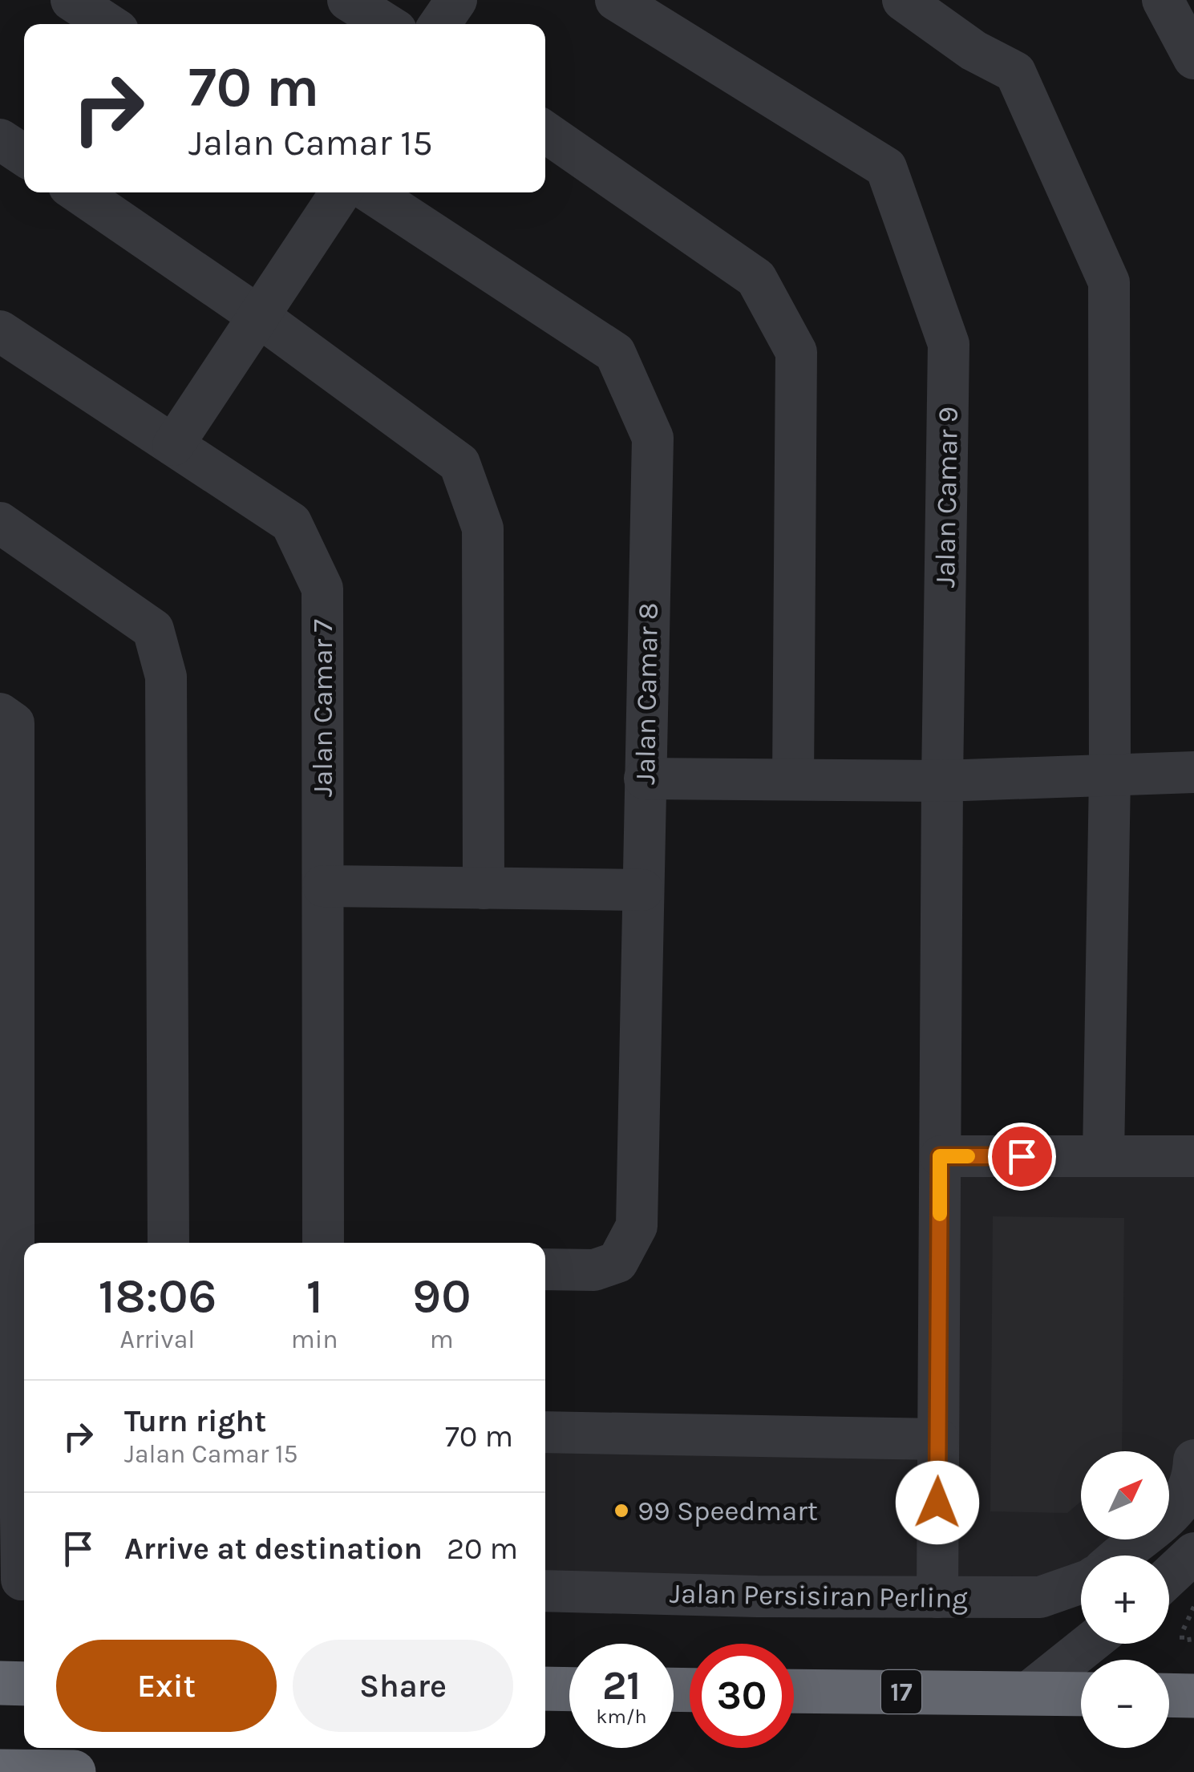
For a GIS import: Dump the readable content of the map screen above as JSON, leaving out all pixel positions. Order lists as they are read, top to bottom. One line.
{"streets":{"highway":["17"],"street":["Jalan Camar 9","Jalan Camar 8","Jalan Camar 7","Jalan Persisiran Perling"]},"crossings":[["Jalan Camar 9","Jalan Persisiran Perling"]],"places":["99 Speedmart"],"north":"top right","page":{"turn":["70 m","Jalan Camar 15"],"eta":["18:06","Arrival","1","min","90","m"],"list":[{"name":"Turn right","note":"Jalan Camar 15","value":"70 m"},{"name":"Arrive at destination","value":"20 m"}],"map_buttons":["+","−"],"buttons":["Exit","Share"],"speed":"21 km/h","limit":"30"}}
